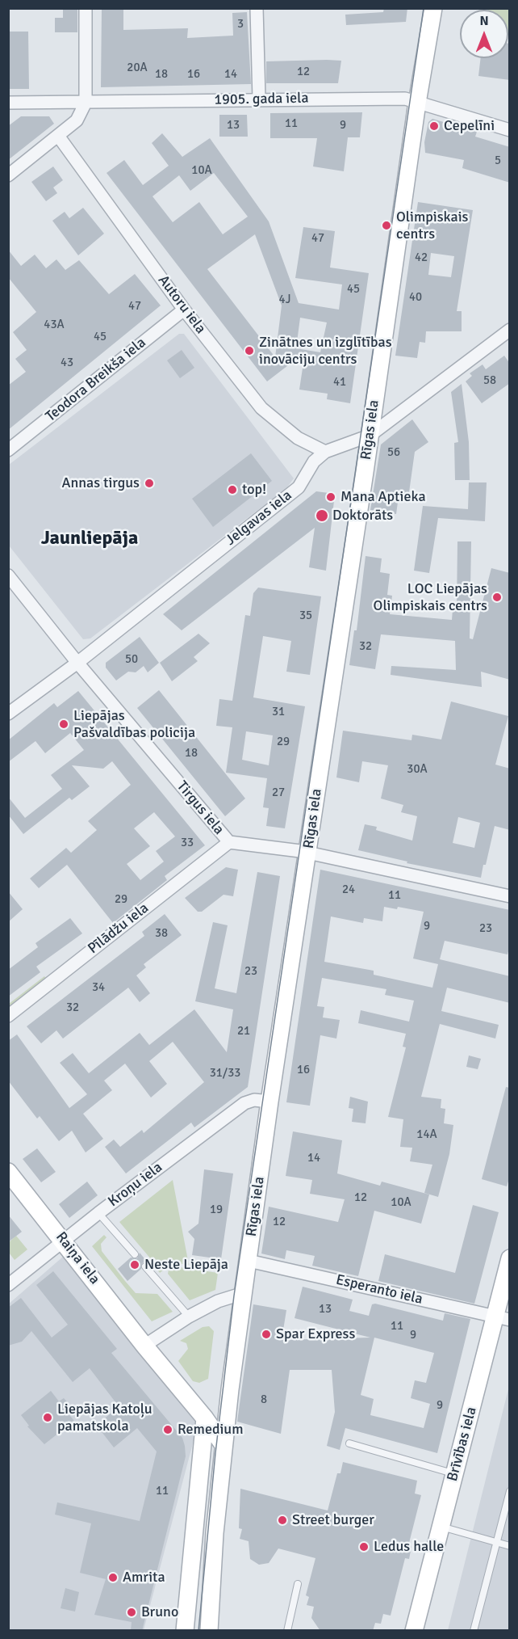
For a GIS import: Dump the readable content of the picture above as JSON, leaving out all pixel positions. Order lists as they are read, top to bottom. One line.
{"streets":{"street":["1905. gada iela","Autoru iela","Teodora Breikša iela","Rīgas iela","Jelgavas iela","Tirgus iela","Pīlādžu iela","Kroņu iela","Raiņa iela","Esperanto iela","Brīvības iela"]},"crossings":[["1905. gada iela","Rīgas iela"],["Autoru iela","Teodora Breikša iela"],["Autoru iela","Jelgavas iela"],["Rīgas iela","Jelgavas iela"],["Rīgas iela","Tirgus iela"],["Rīgas iela","Kroņu iela"],["Rīgas iela","Raiņa iela"],["Rīgas iela","Esperanto iela"],["Jelgavas iela","Tirgus iela"],["Tirgus iela","Pīlādžu iela"],["Kroņu iela","Raiņa iela"],["Esperanto iela","Brīvības iela"]],"districts":["Jaunliepāja"],"places":["Cepelīni","Olimpiskais centrs","Zinātnes un izglītības inovāciju centrs","Annas tirgus","top!","Mana Aptieka","Doktorāts","LOC Liepājas Olimpiskais centrs","Liepājas Pašvaldības policija","Neste Liepāja","Spar Express","Liepājas Katoļu pamatskola","Remedium","Street burger","Ledus halle","Amrita","Bruno"],"house_numbers":["3","20A","12","18","16","14","11","13","9","5","10A","47","42","45","40","4J","47","43A","45","43","58","41","56","35","32","50","31","29","18","30A","27","33","24","11","29","9","23","38","23","34","32","21","16","31/33","14A","14","12","10A","19","12","13","11","9","8","9","11"],"north":"top"}
